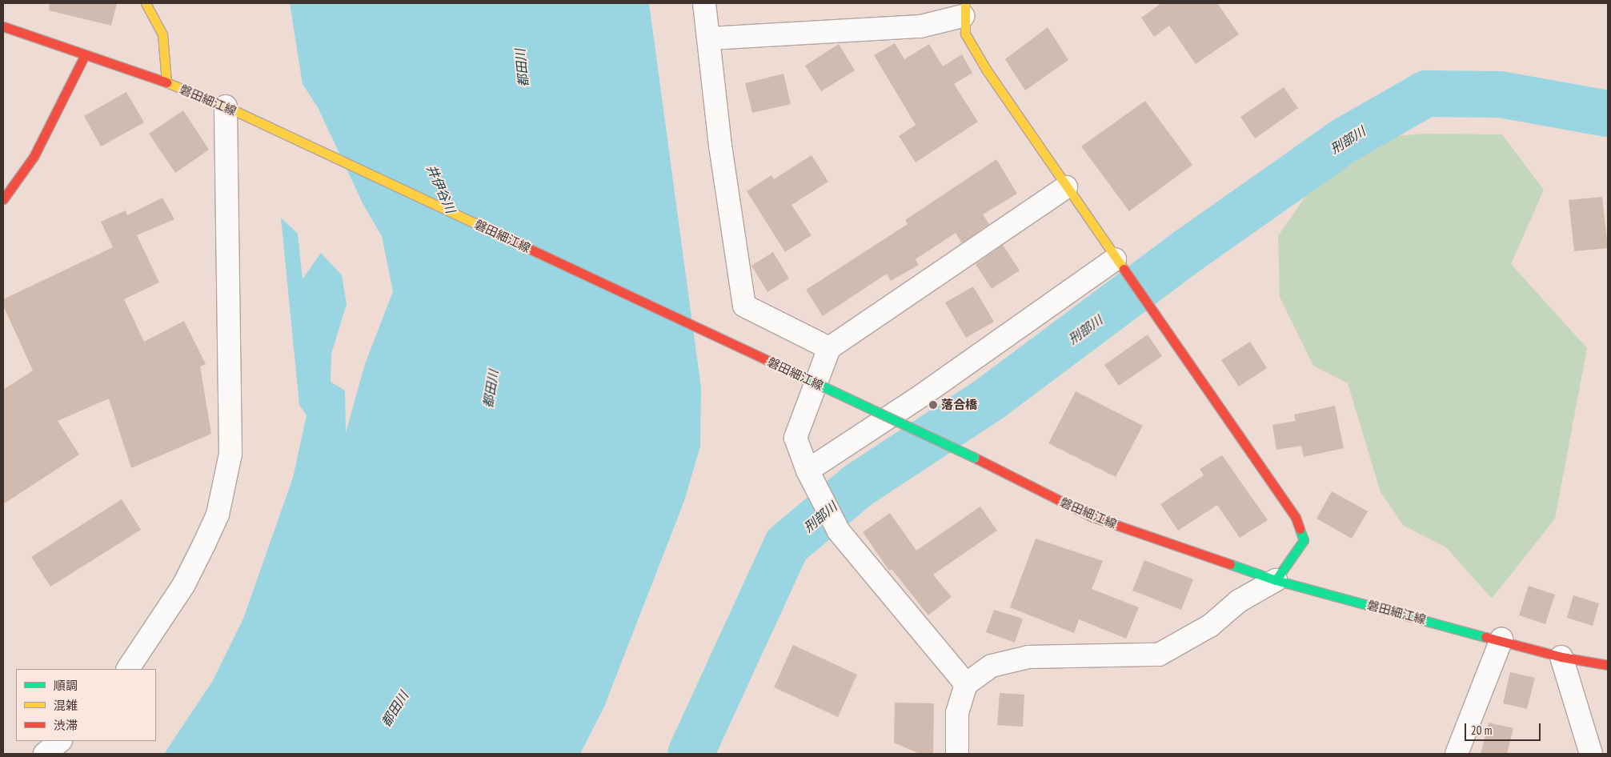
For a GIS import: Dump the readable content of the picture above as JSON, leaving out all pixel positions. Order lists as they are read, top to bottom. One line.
{"streets":{"main road":["磐田細江線"]},"water":["都田川","刑部川","井伊谷川"],"places":["落合橋"],"legend":["順調","混雑","渋滞"],"scale_bar":"20 m"}
